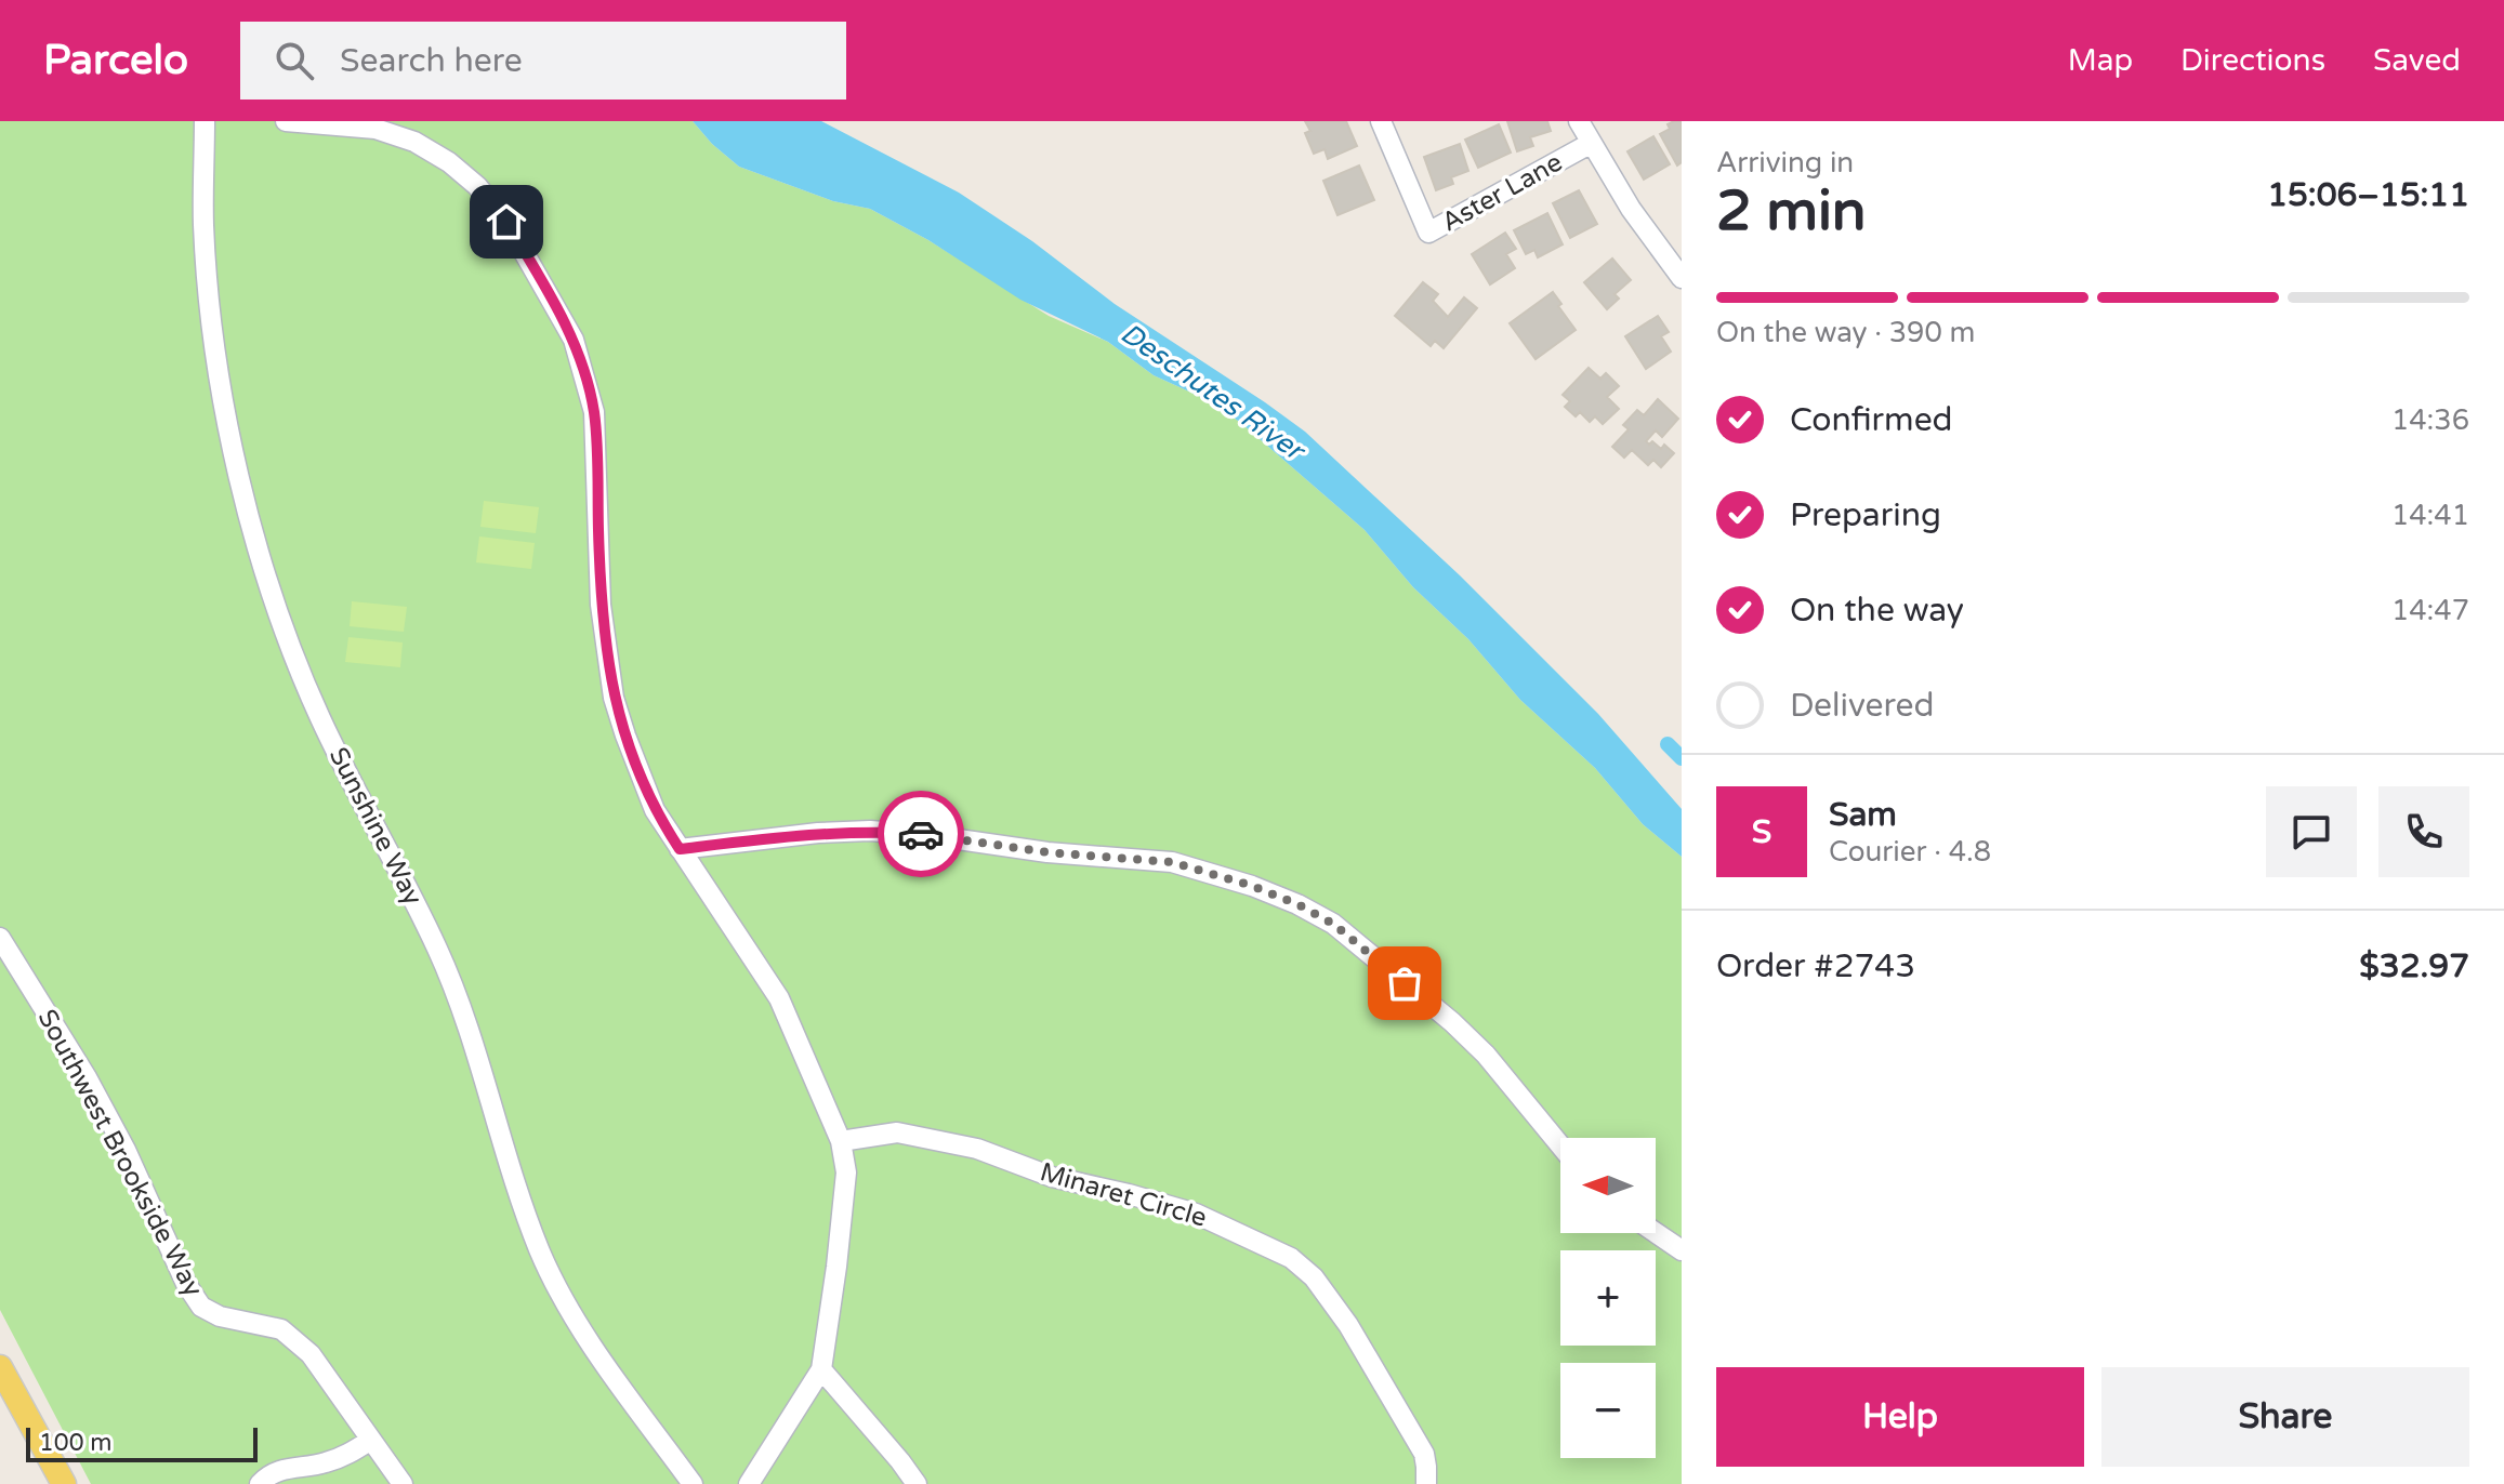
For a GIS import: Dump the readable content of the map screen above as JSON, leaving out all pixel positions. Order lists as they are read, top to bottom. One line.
{"streets":{"street":["Aster Lane","Sunshine Way","Southwest Brookside Way","Minaret Circle"]},"water":["Deschutes River"],"scale_bar":"100 m","north":"left","page":{"header":"Parcelo","search":"Search here","nav":["Map","Directions","Saved"],"heading":["2 min","Arriving in","15:06–15:11"],"panel":["Sam","Courier · 4.8","Order #2743","$32.97"],"bar":"On the way · 390 m","list":[["Confirmed","14:36"],["Preparing","14:41"],["On the way","14:47"],"Delivered"],"round":"S","map_buttons":["+","−"],"buttons":["Help","Share"],"scale":"100 m"}}
